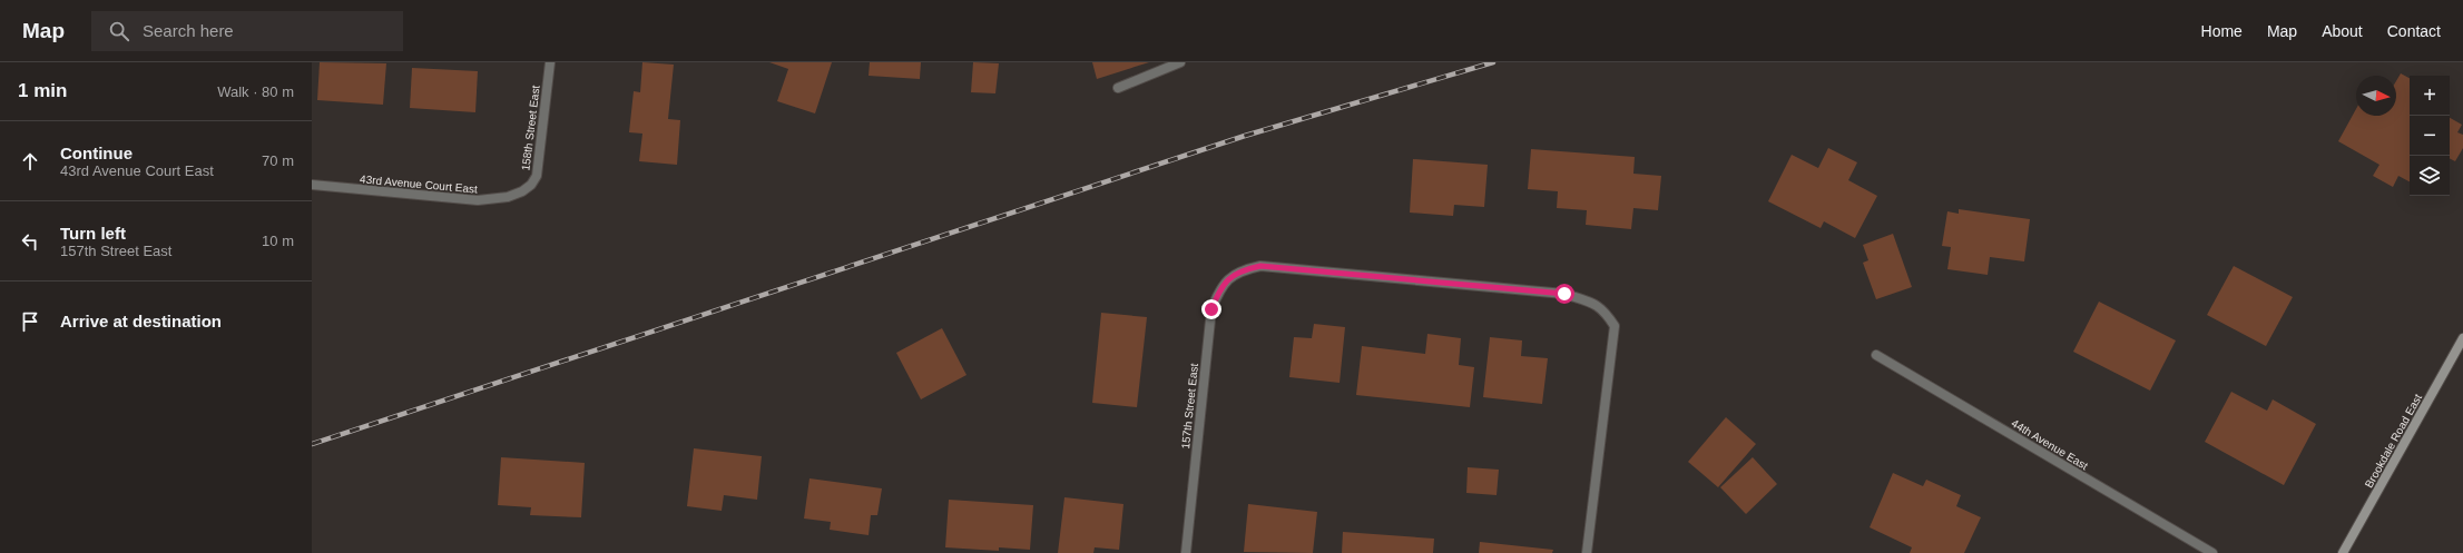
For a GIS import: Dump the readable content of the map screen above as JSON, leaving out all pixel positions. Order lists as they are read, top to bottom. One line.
{"streets":{"main road":["Brookdale Road East"],"street":["158th Street East","43rd Avenue Court East","157th Street East","44th Avenue East"]},"crossings":[["158th Street East","43rd Avenue Court East"]],"north":"right","page":{"header":"Map","search":"Search here","nav":["Home","Map","About","Contact"],"heading":["1 min","Walk · 80 m"],"map_buttons":["+","−"],"list":[["Continue","43rd Avenue Court East","70 m"],["Turn left","157th Street East","10 m"],"Arrive at destination"]}}
